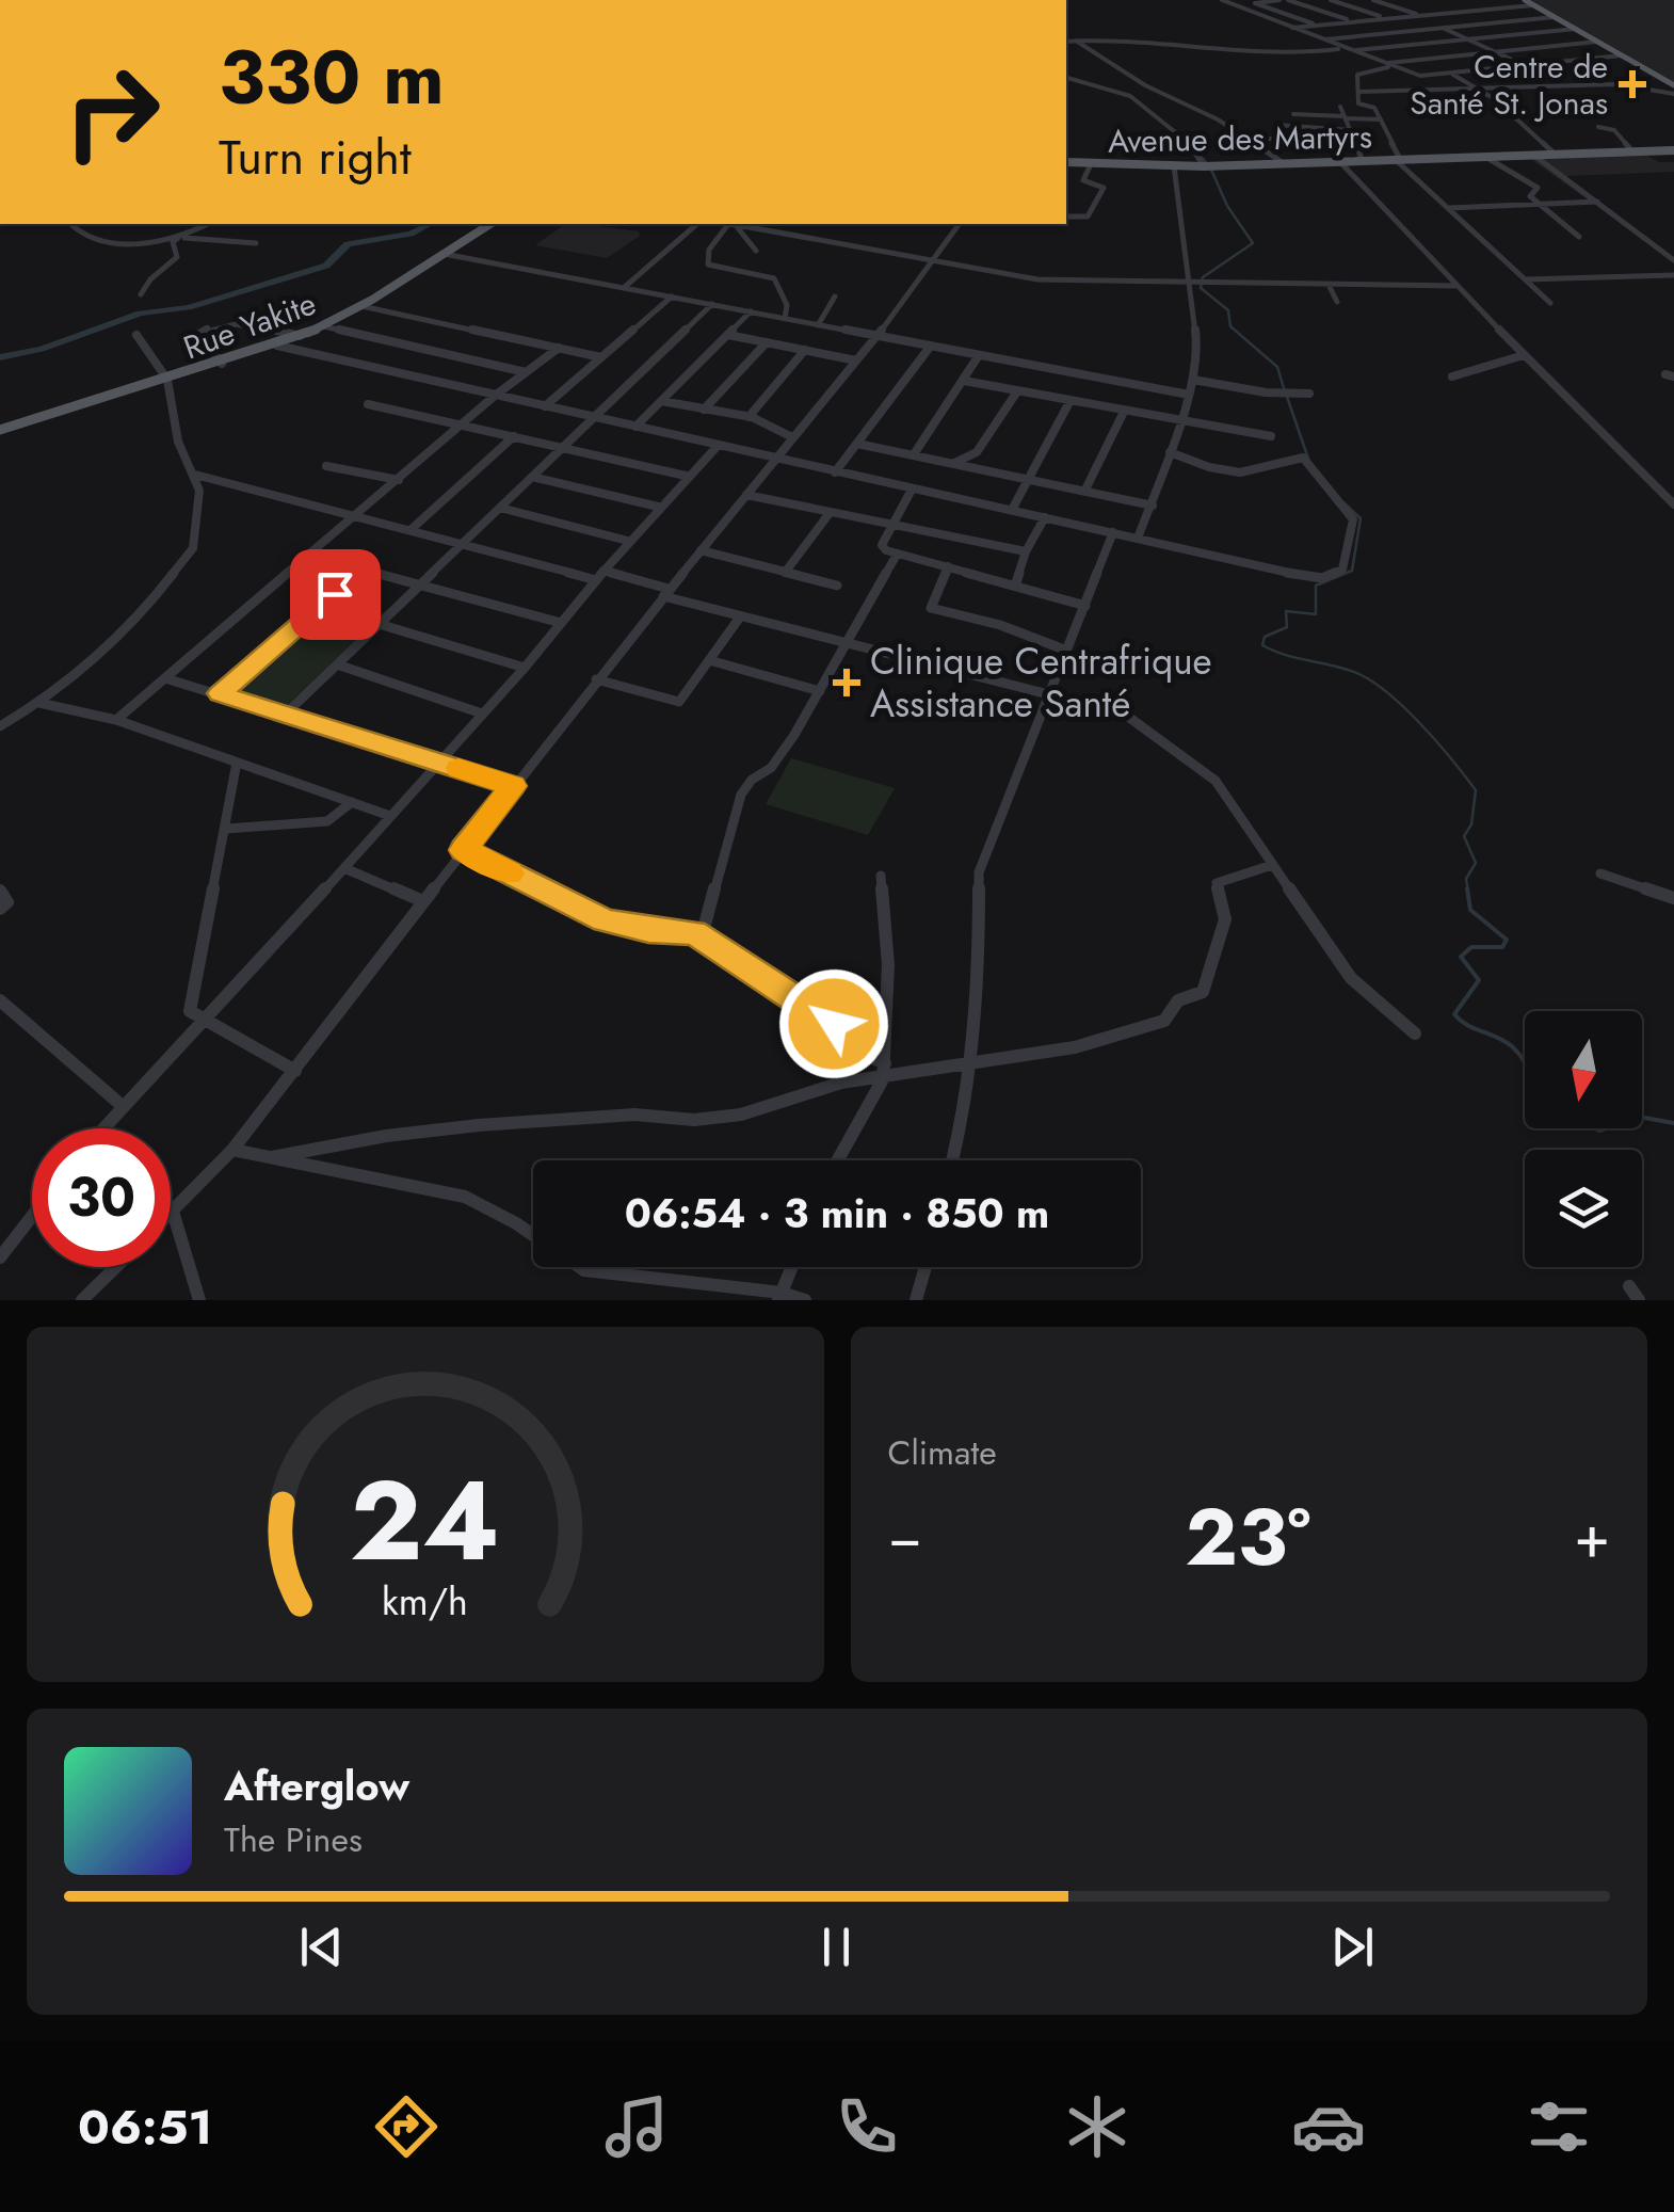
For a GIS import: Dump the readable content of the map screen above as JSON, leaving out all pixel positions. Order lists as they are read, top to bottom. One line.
{"streets":{"main road":["Avenue des Martyrs","Rue Yakite"]},"places":{"health":["Centre de Santé St. Jonas","Clinique Centrafrique Assistance Santé"]},"north":"bottom","page":{"turn":["330 m","Turn right"],"limit":"30","trip":"06:54 · 3 min · 850 m","tile":"Climate","heat":["−","23°","+"],"song":["Afterglow","The Pines"],"tabs":"06:51","gauge":["24","km/h"]}}
